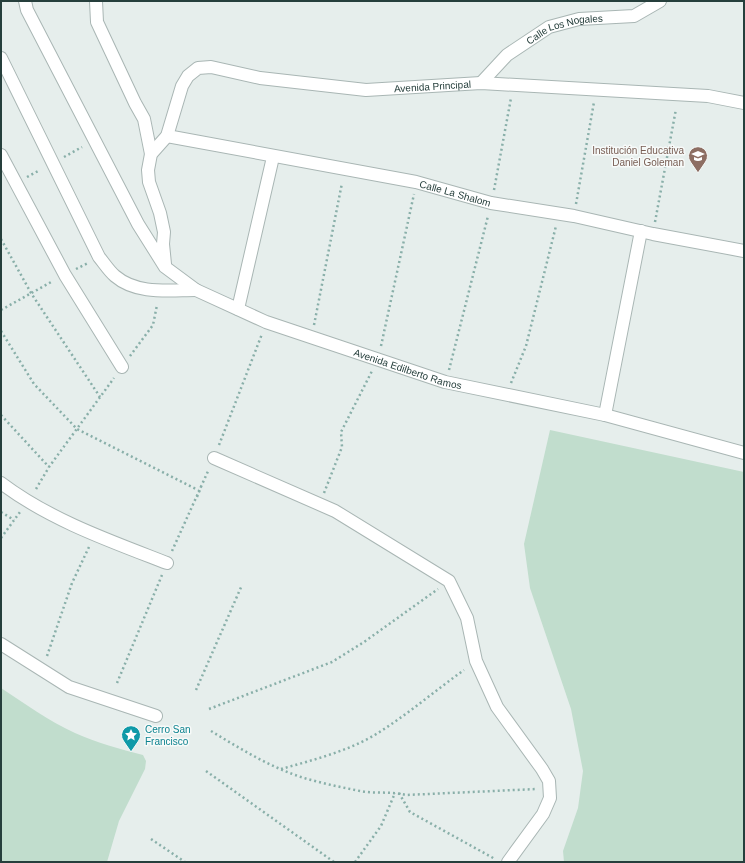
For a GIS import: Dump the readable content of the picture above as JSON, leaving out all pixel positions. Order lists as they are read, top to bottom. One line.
{"streets":{"street":["Calle Los Nogales","Avenida Principal","Calle La Shalom","Avenida Edilberto Ramos"]},"crossings":[["Calle Los Nogales","Avenida Principal"],["Avenida Principal","Calle La Shalom"]],"places":{"school or university":["Institución Educativa Daniel Goleman"],"place":["Cerro San Francisco"]}}
